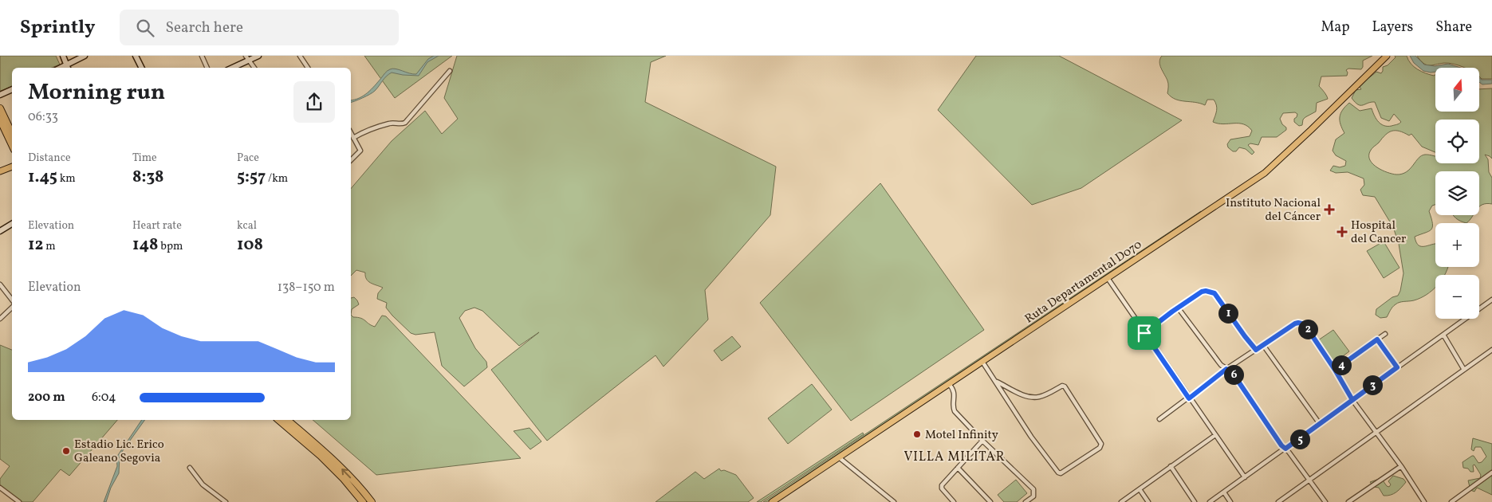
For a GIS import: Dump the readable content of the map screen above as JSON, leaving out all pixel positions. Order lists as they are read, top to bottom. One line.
{"streets":{"main road":["Ruta Departamental D070"]},"districts":["VILLA MILITAR"],"places":{"health":["Instituto Nacional del Cáncer","Hospital del Cancer"],"other":["Motel Infinity","Estadio Lic. Erico Galeano Segovia"]},"north":"top","page":{"header":"Sprintly","search":"Search here","nav":["Map","Layers","Share"],"map_buttons":["+","−"],"heading":["Morning run","06:33"],"stats":[["Distance","1.45 km"],["Time","8:38"],["Pace","5:57 /km"],["Elevation","12 m"],["Heart rate","148 bpm"],["kcal","108"]],"chart":["Elevation","138–150 m"],"pins":["1","2","4","6","3","5"],"list":[{"name":"200 m","note":"6:04"}]}}
